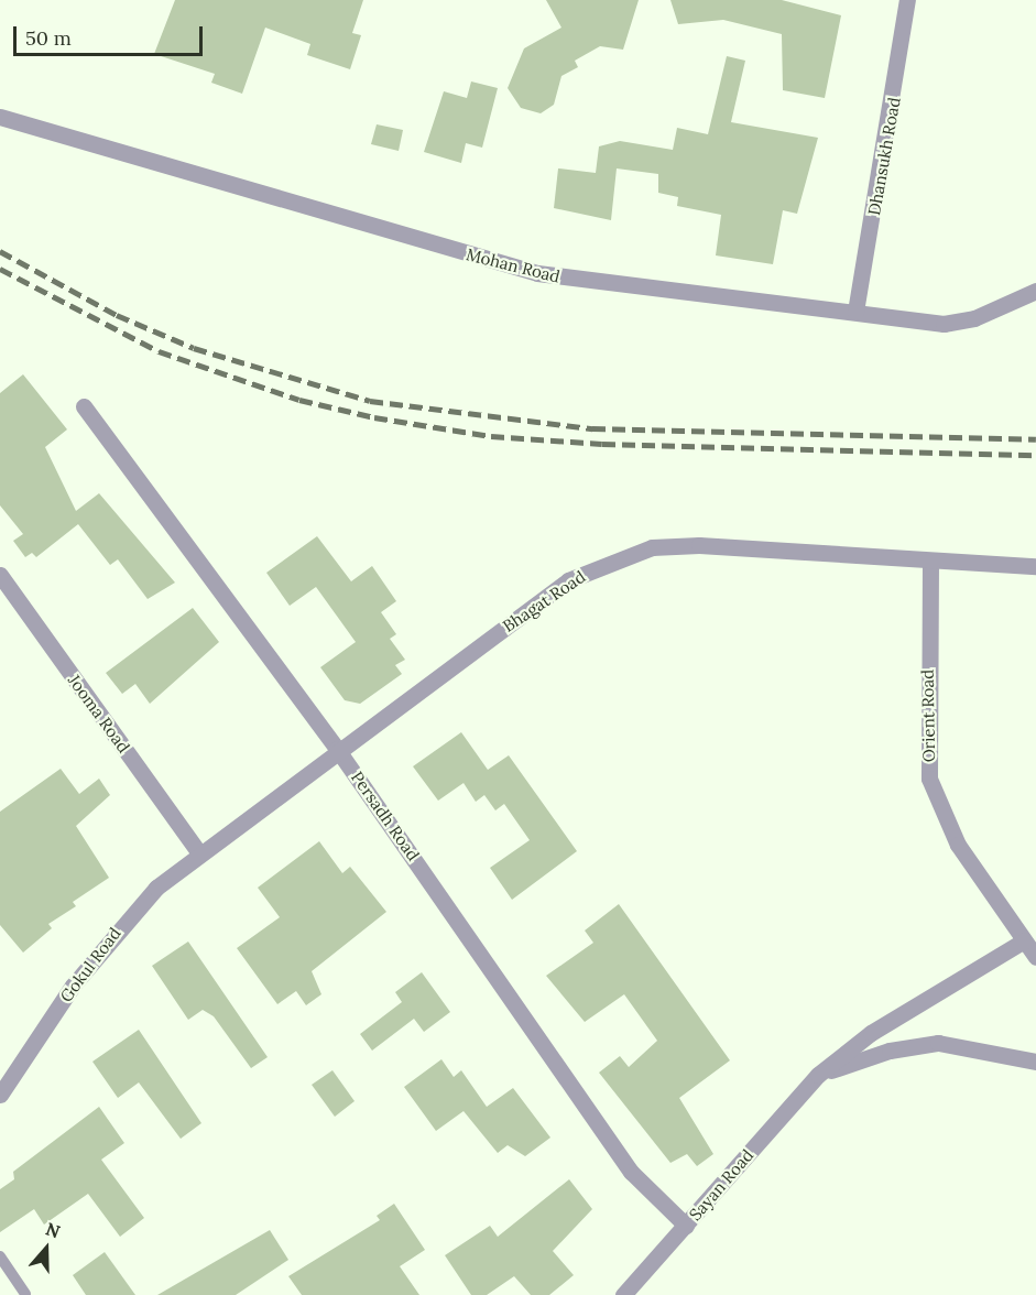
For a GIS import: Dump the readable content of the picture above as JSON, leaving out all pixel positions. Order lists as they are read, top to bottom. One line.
{"streets":{"street":["Dhansukh Road","Mohan Road","Bhagat Road","Jooma Road","Orient Road","Persadh Road","Gokul Road","Sayan Road"]},"crossings":[["Dhansukh Road","Mohan Road"],["Bhagat Road","Jooma Road"],["Bhagat Road","Orient Road"],["Bhagat Road","Persadh Road"],["Bhagat Road","Gokul Road"],["Jooma Road","Gokul Road"],["Orient Road","Sayan Road"],["Persadh Road","Sayan Road"]],"scale_bar":"50 m","north":"top"}
